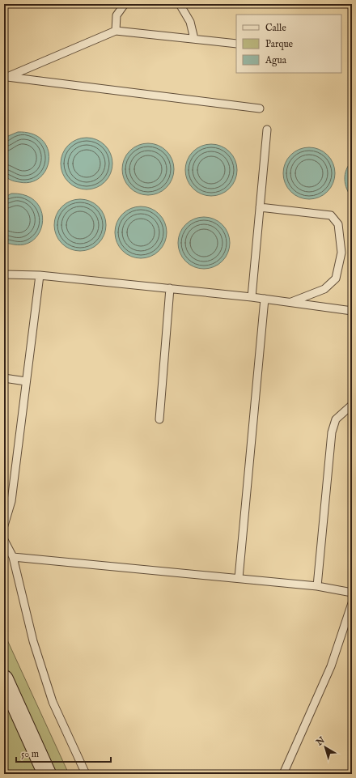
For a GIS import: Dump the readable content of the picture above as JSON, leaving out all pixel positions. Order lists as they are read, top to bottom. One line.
{"legend":["Calle","Parque","Agua"],"scale_bar":"50 m","north":"top left"}
